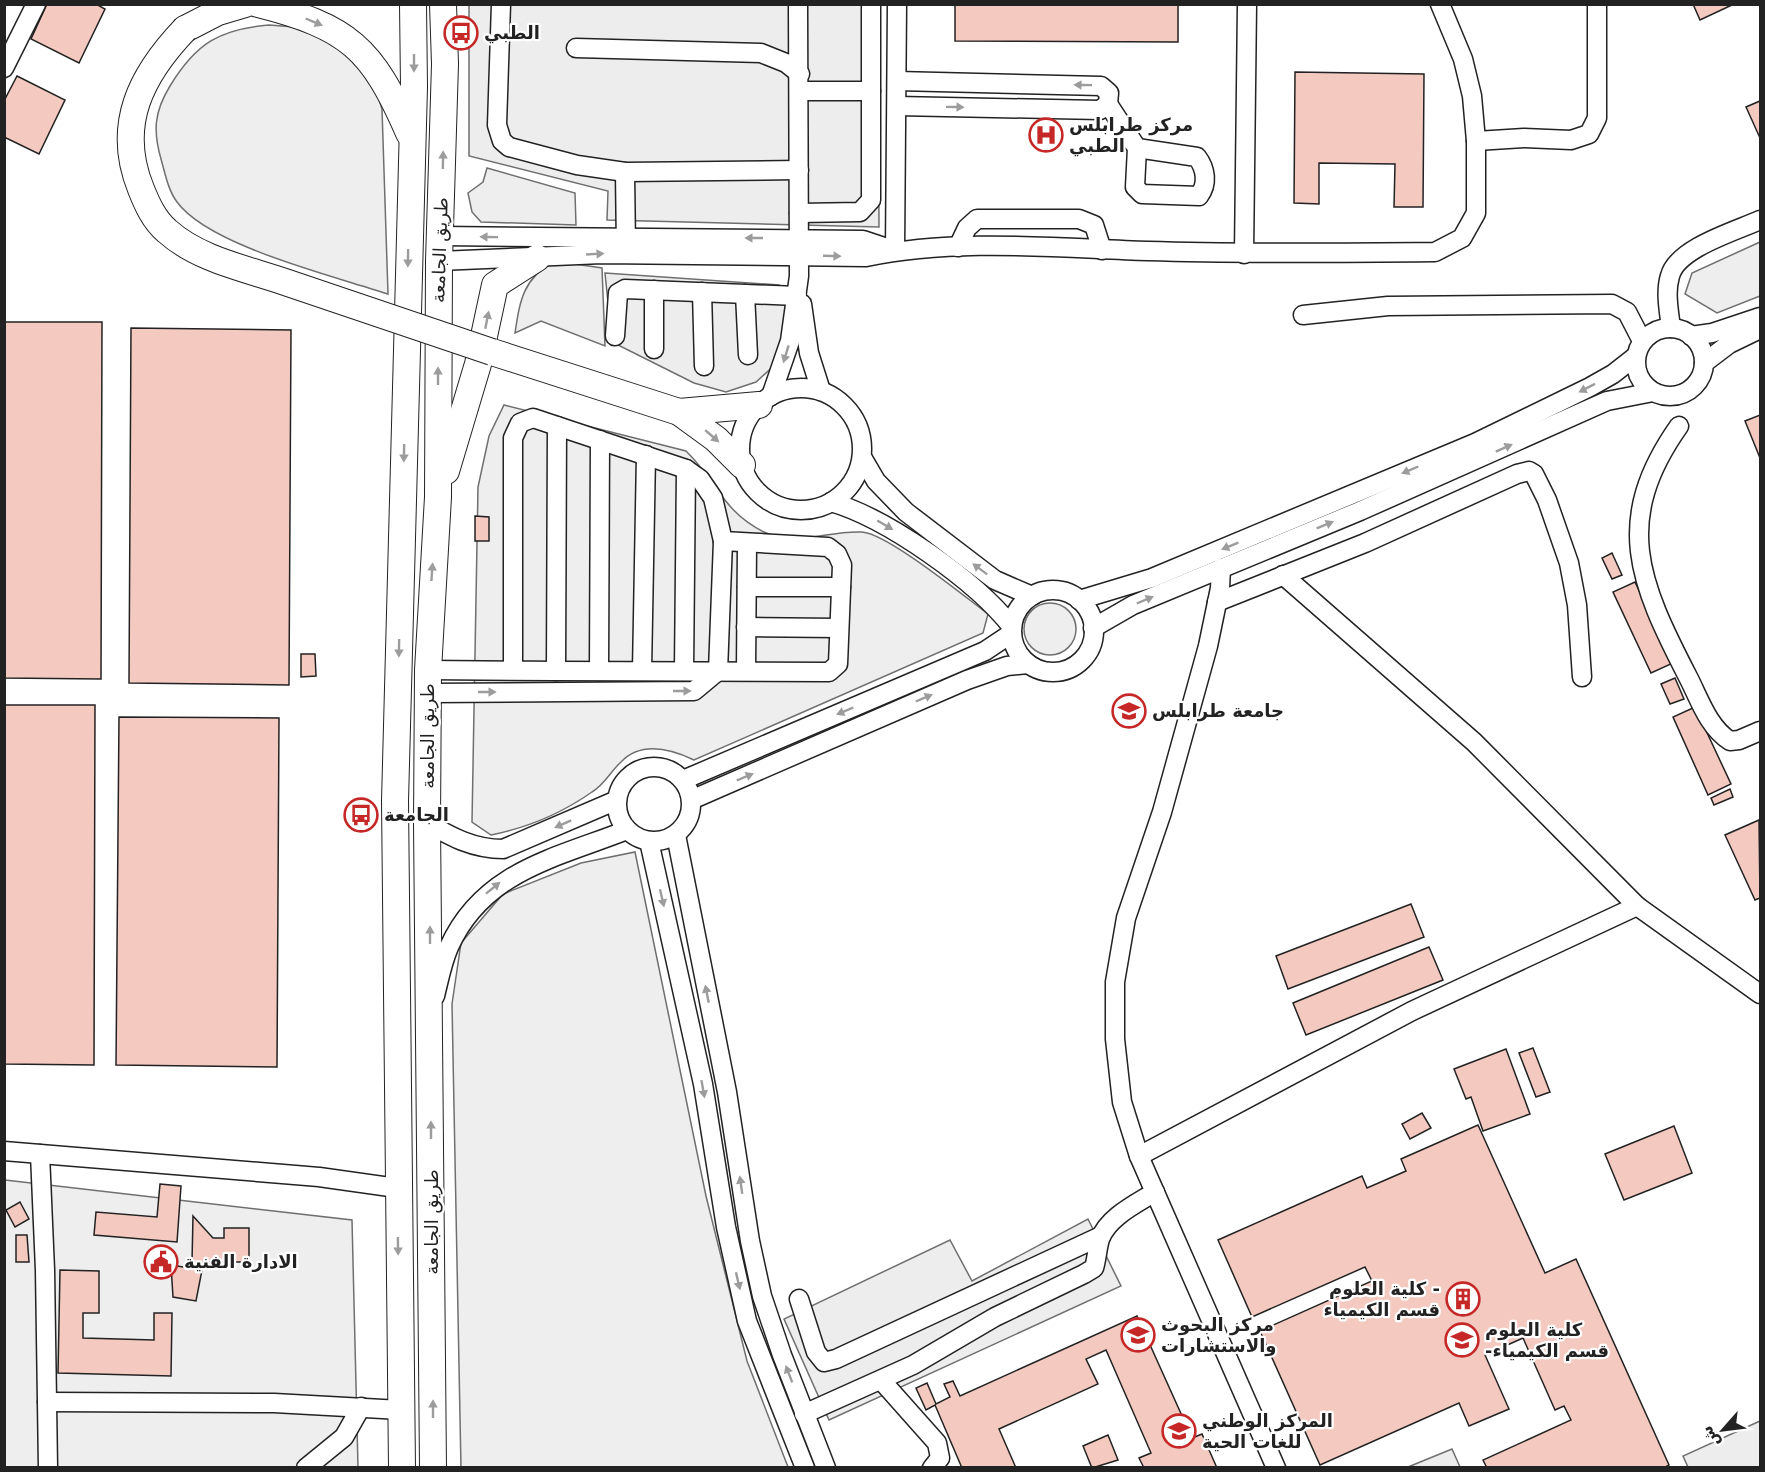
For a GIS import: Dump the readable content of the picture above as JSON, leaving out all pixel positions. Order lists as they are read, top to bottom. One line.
{"streets":{"highway":["طريق الجامعة"]},"places":{"bus stop":["الطبي","الجامعة"],"hospital":["مركز طرابلس الطبي"],"school or university":["جامعة طرابلس","مركز البحوث والاستشارات","كلية العلوم -قسم الكيمياء","المركز الوطني للغات الحية"],"public building":["الادارة الفنية"],"building":["كلية العلوم - قسم الكيمياء"]},"north":"bottom left"}
